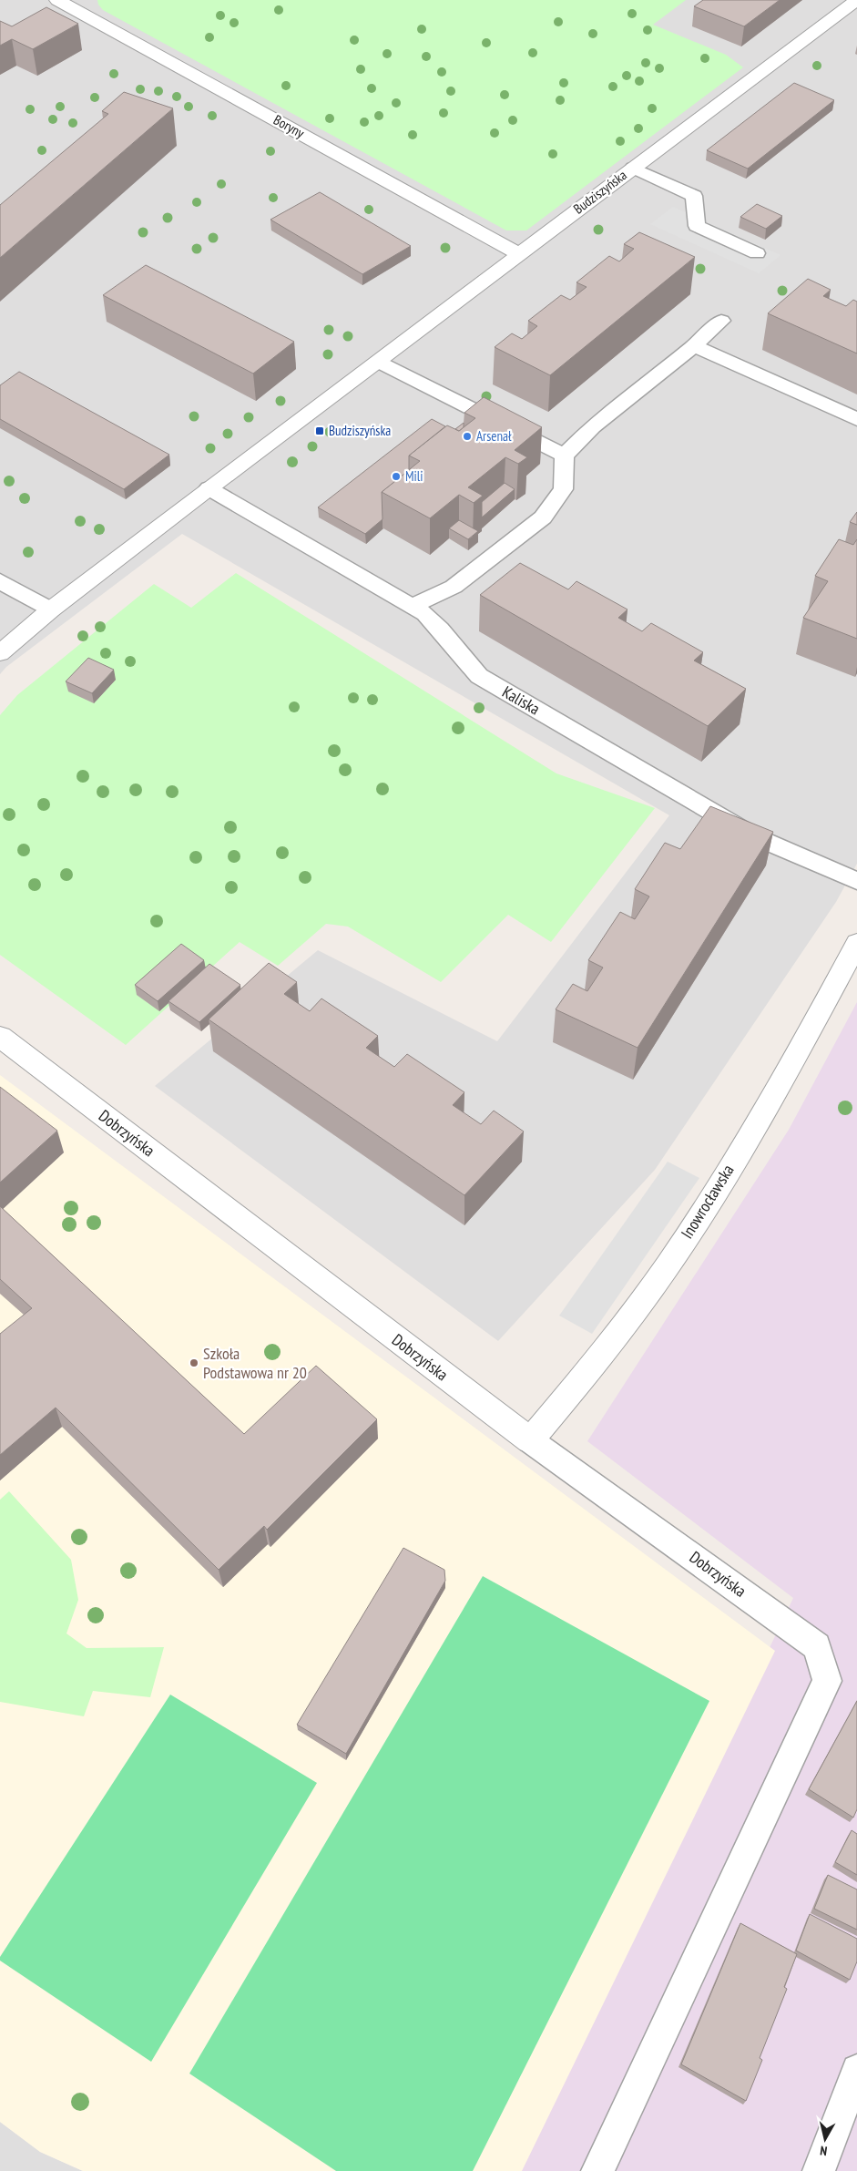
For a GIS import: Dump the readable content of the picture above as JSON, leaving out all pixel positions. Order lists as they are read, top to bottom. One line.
{"streets":{"street":["Boryny","Budziszyńska","Dobrzyńska","Inowrocławska"],"lane":["Kaliska"]},"crossings":[["Boryny","Budziszyńska"],["Budziszyńska","Kaliska"],["Dobrzyńska","Inowrocławska"]],"places":{"transit":["Budziszyńska"],"other":["Arsenał","Mili","Szkoła Podstawowa nr 20"]},"north":"bottom"}
